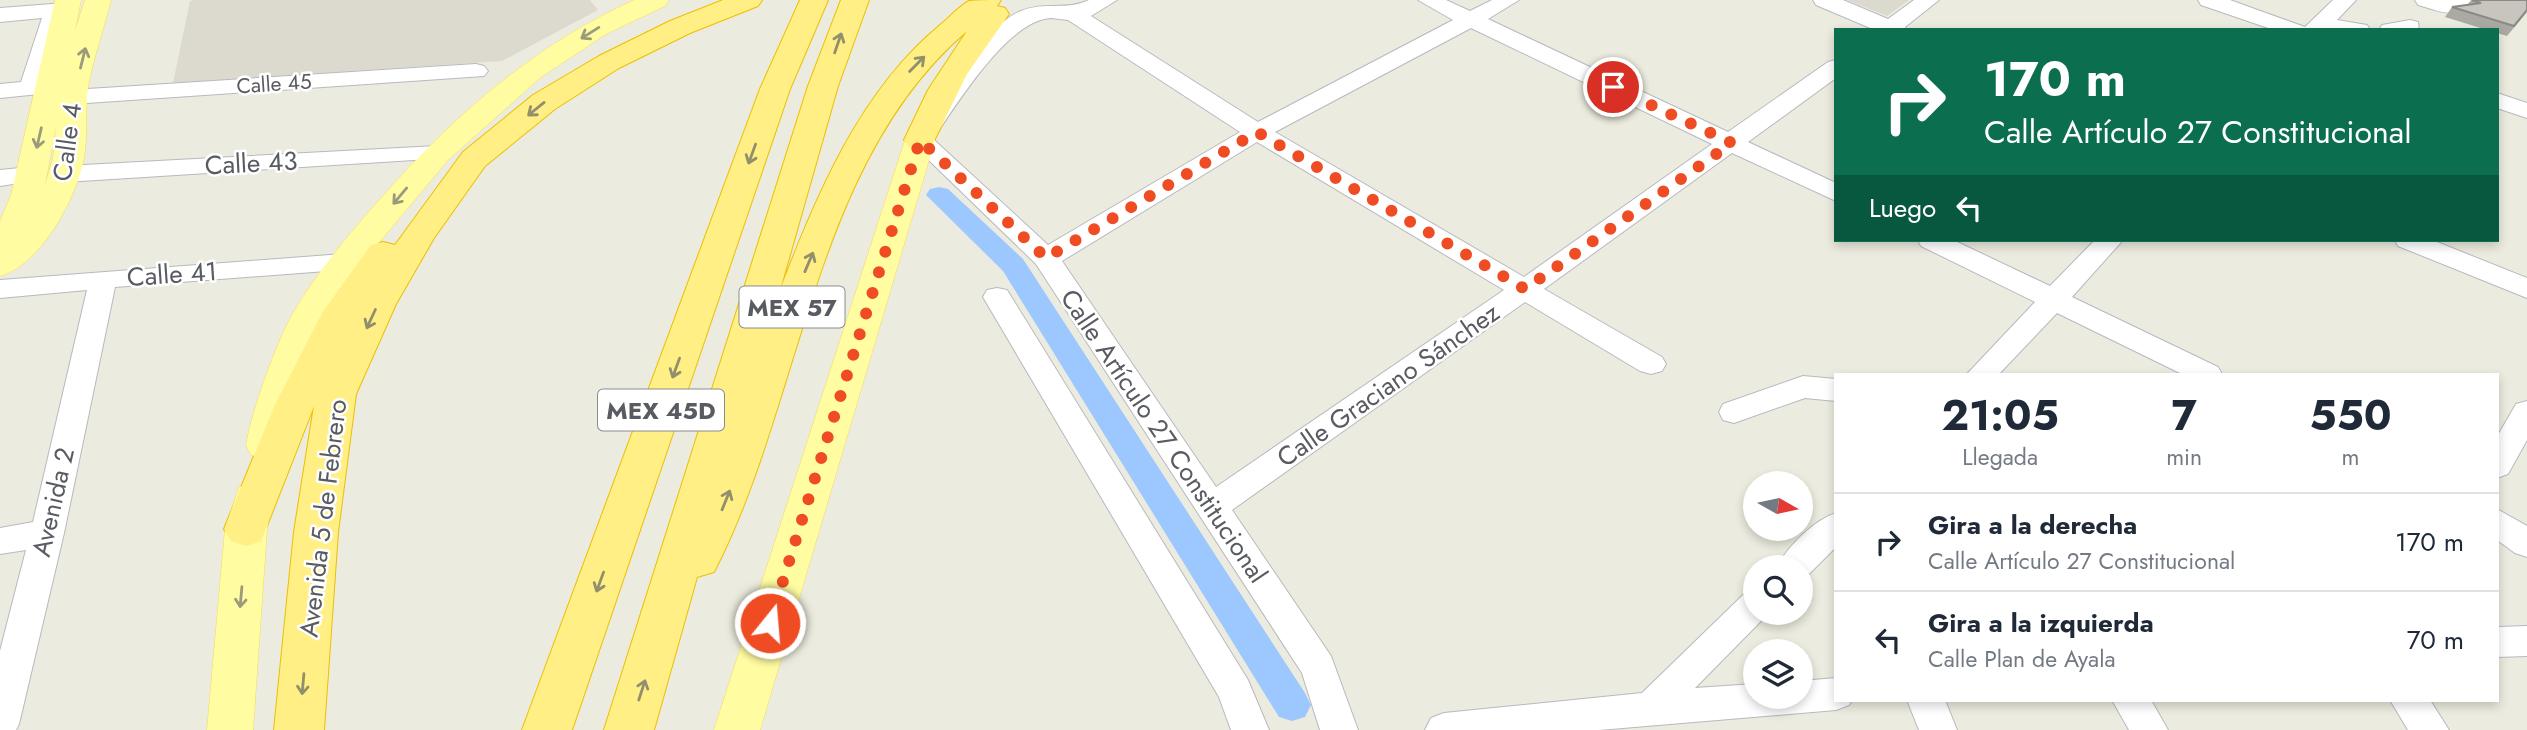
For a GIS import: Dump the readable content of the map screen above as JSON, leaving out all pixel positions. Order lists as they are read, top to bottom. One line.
{"streets":{"highway":["MEX 57","MEX 45D","Avenida 5 de Febrero"],"main road":["Calle 4"],"street":["Calle 45","Calle 43","Calle 41","Calle Graciano Sánchez","Calle Artículo 27 Constitucional","Avenida 2"]},"crossings":[["Calle 45","Calle 4"],["Calle 4","Calle 43"],["Calle 43","Avenida 5 de Febrero"],["Calle 41","Avenida 2"],["MEX 57","MEX 45D"],["Calle Graciano Sánchez","Calle Artículo 27 Constitucional"]],"north":"right","page":{"turn":["170 m","Calle Artículo 27 Constitucional"],"then":"Luego","eta":["21:05","Llegada","7","min","550","m"],"list":[{"name":"Gira a la derecha","note":"Calle Artículo 27 Constitucional","value":"170 m"},{"name":"Gira a la izquierda","note":"Calle Plan de Ayala","value":"70 m"}]}}
